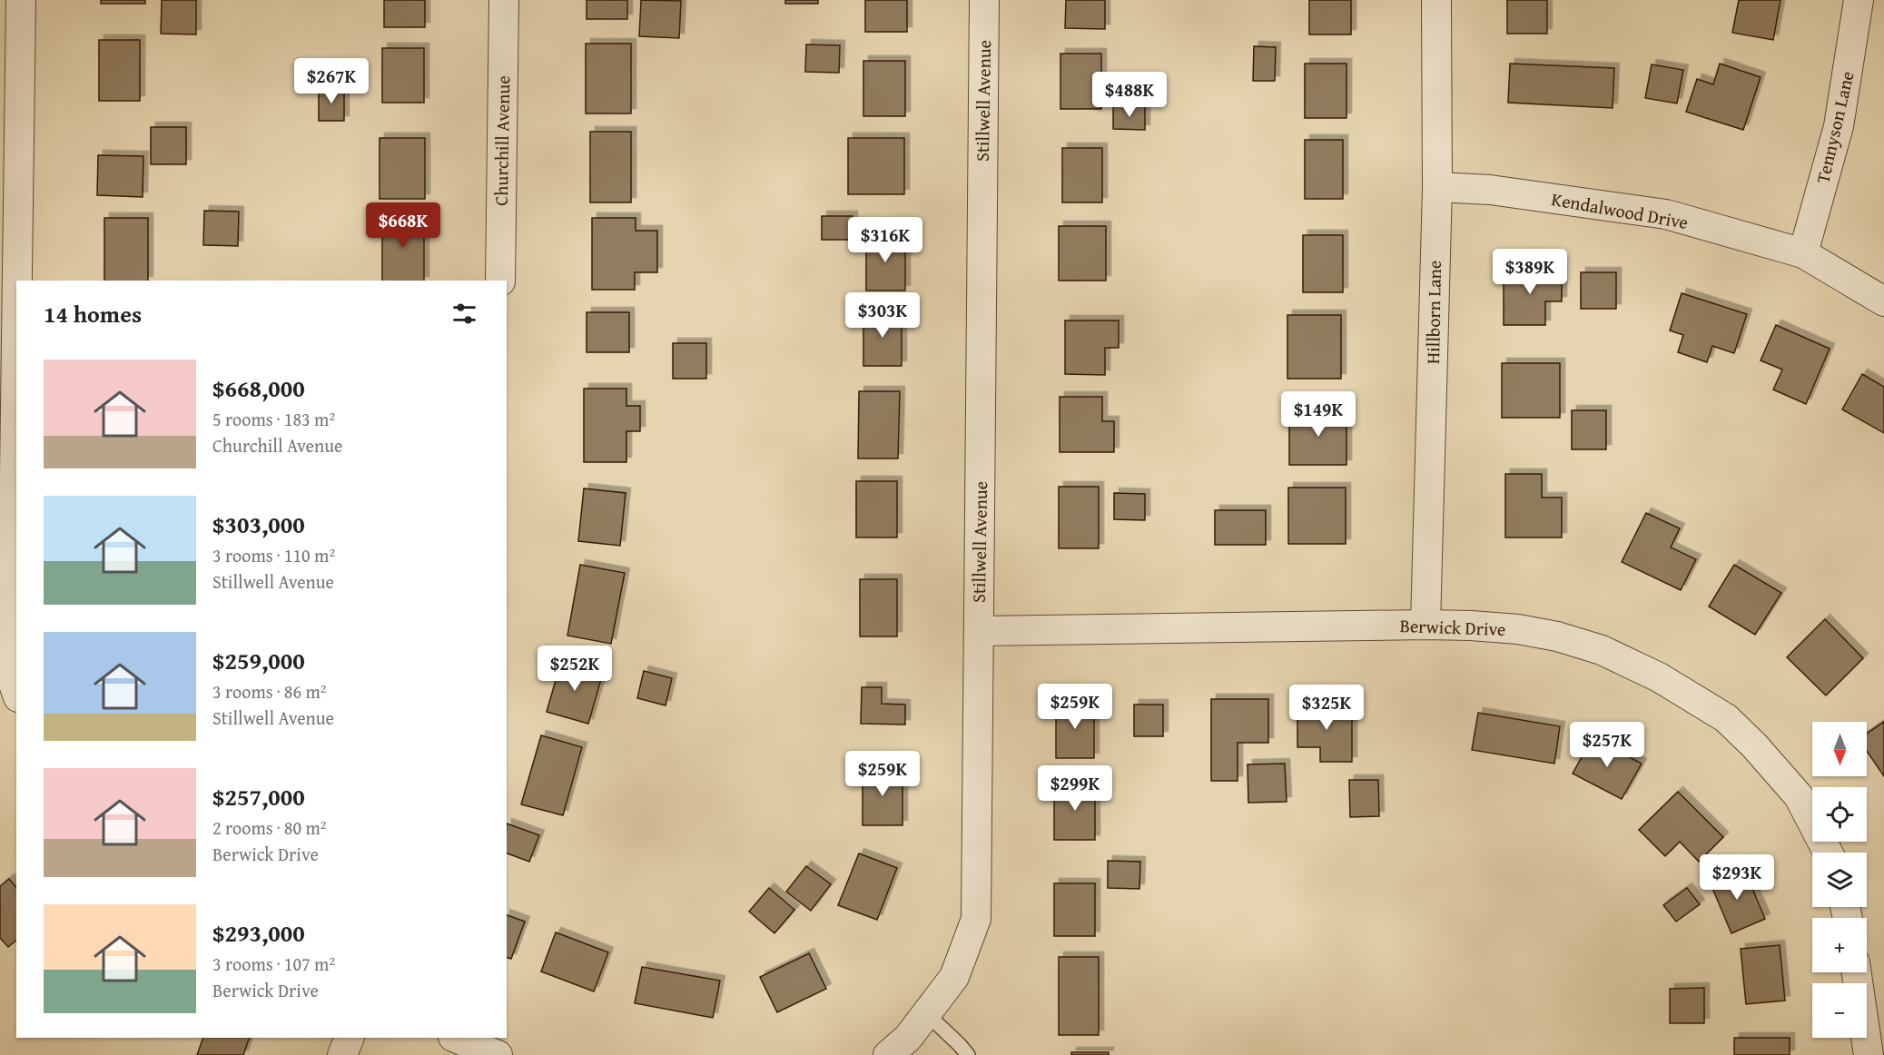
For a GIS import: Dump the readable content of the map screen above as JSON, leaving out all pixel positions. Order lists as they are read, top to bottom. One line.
{"streets":{"street":["Stillwell Avenue","Tennyson Lane","Churchill Avenue","Kendalwood Drive","Hillborn Lane","Berwick Drive"]},"crossings":[["Stillwell Avenue","Berwick Drive"],["Tennyson Lane","Kendalwood Drive"],["Kendalwood Drive","Hillborn Lane"],["Hillborn Lane","Berwick Drive"]],"north":"bottom","page":{"price":["$267K","$488K","$668K","$316K","$389K","$303K","$149K","$252K","$259K","$325K","$257K","$259K","$299K","$293K"],"heading":"14 homes","list":[{"name":"$668,000","note":"5 rooms · 183 m² · Churchill Avenue"},{"name":"$303,000","note":"3 rooms · 110 m² · Stillwell Avenue"},{"name":"$259,000","note":"3 rooms · 86 m² · Stillwell Avenue"},{"name":"$257,000","note":"2 rooms · 80 m² · Berwick Drive"},{"name":"$293,000","note":"3 rooms · 107 m² · Berwick Drive"}],"map_buttons":["+","−"]}}
